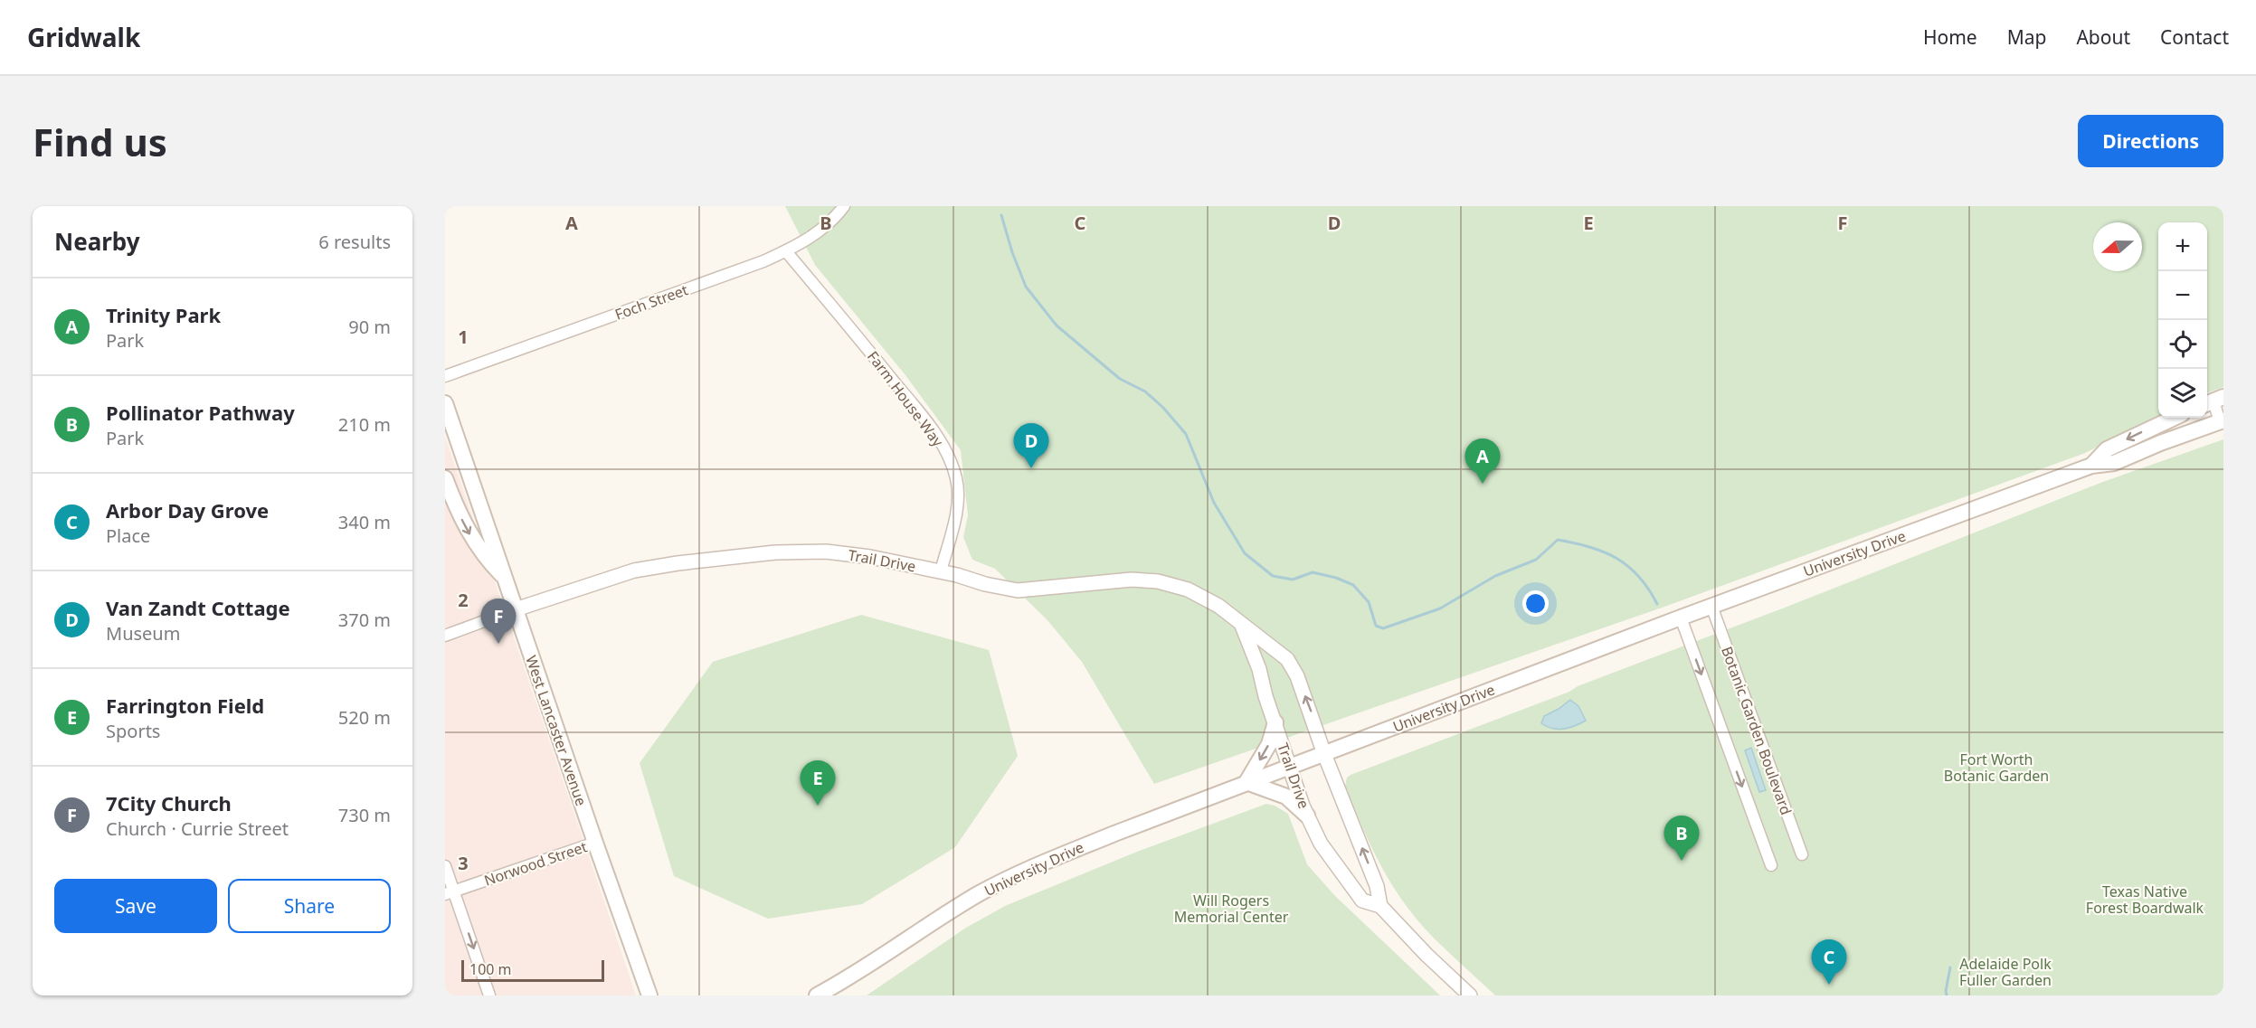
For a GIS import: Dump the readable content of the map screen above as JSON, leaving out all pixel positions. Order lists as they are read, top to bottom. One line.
{"streets":{"main road":["University Drive","West Lancaster Avenue"],"street":["Foch Street","Farm House Way","Trail Drive","Botanic Garden Boulevard","Norwood Street"]},"crossings":[["Foch Street","Farm House Way"],["Farm House Way","Trail Drive"],["University Drive","Trail Drive"],["University Drive","Botanic Garden Boulevard"],["Trail Drive","West Lancaster Avenue"],["West Lancaster Avenue","Norwood Street"]],"parks":["Fort Worth Botanic Garden","Texas Native Forest Boardwalk","Will Rogers Memorial Center","Adelaide Polk Fuller Garden"],"scale_bar":"100 m","north":"left","page":{"header":"Gridwalk","nav":["Home","Map","About","Contact"],"buttons":["Directions",["Save","Share"]],"title":"Find us","heading":["Nearby","6 results"],"map_buttons":["+","−"],"list":[{"mark":"A","name":"Trinity Park","note":"Park","value":"90 m"},{"mark":"B","name":"Pollinator Pathway","note":"Park","value":"210 m"},{"mark":"C","name":"Arbor Day Grove","note":"Place","value":"340 m"},{"mark":"D","name":"Van Zandt Cottage","note":"Museum","value":"370 m"},{"mark":"E","name":"Farrington Field","note":"Sports","value":"520 m"},{"mark":"F","name":"7City Church","note":"Church · Currie Street","value":"730 m"}],"pins":["D","A","F","E","B","C"],"scale":"100 m"},"grid":{"columns":["A","B","C","D","E","F"],"rows":["1","2","3"]}}
